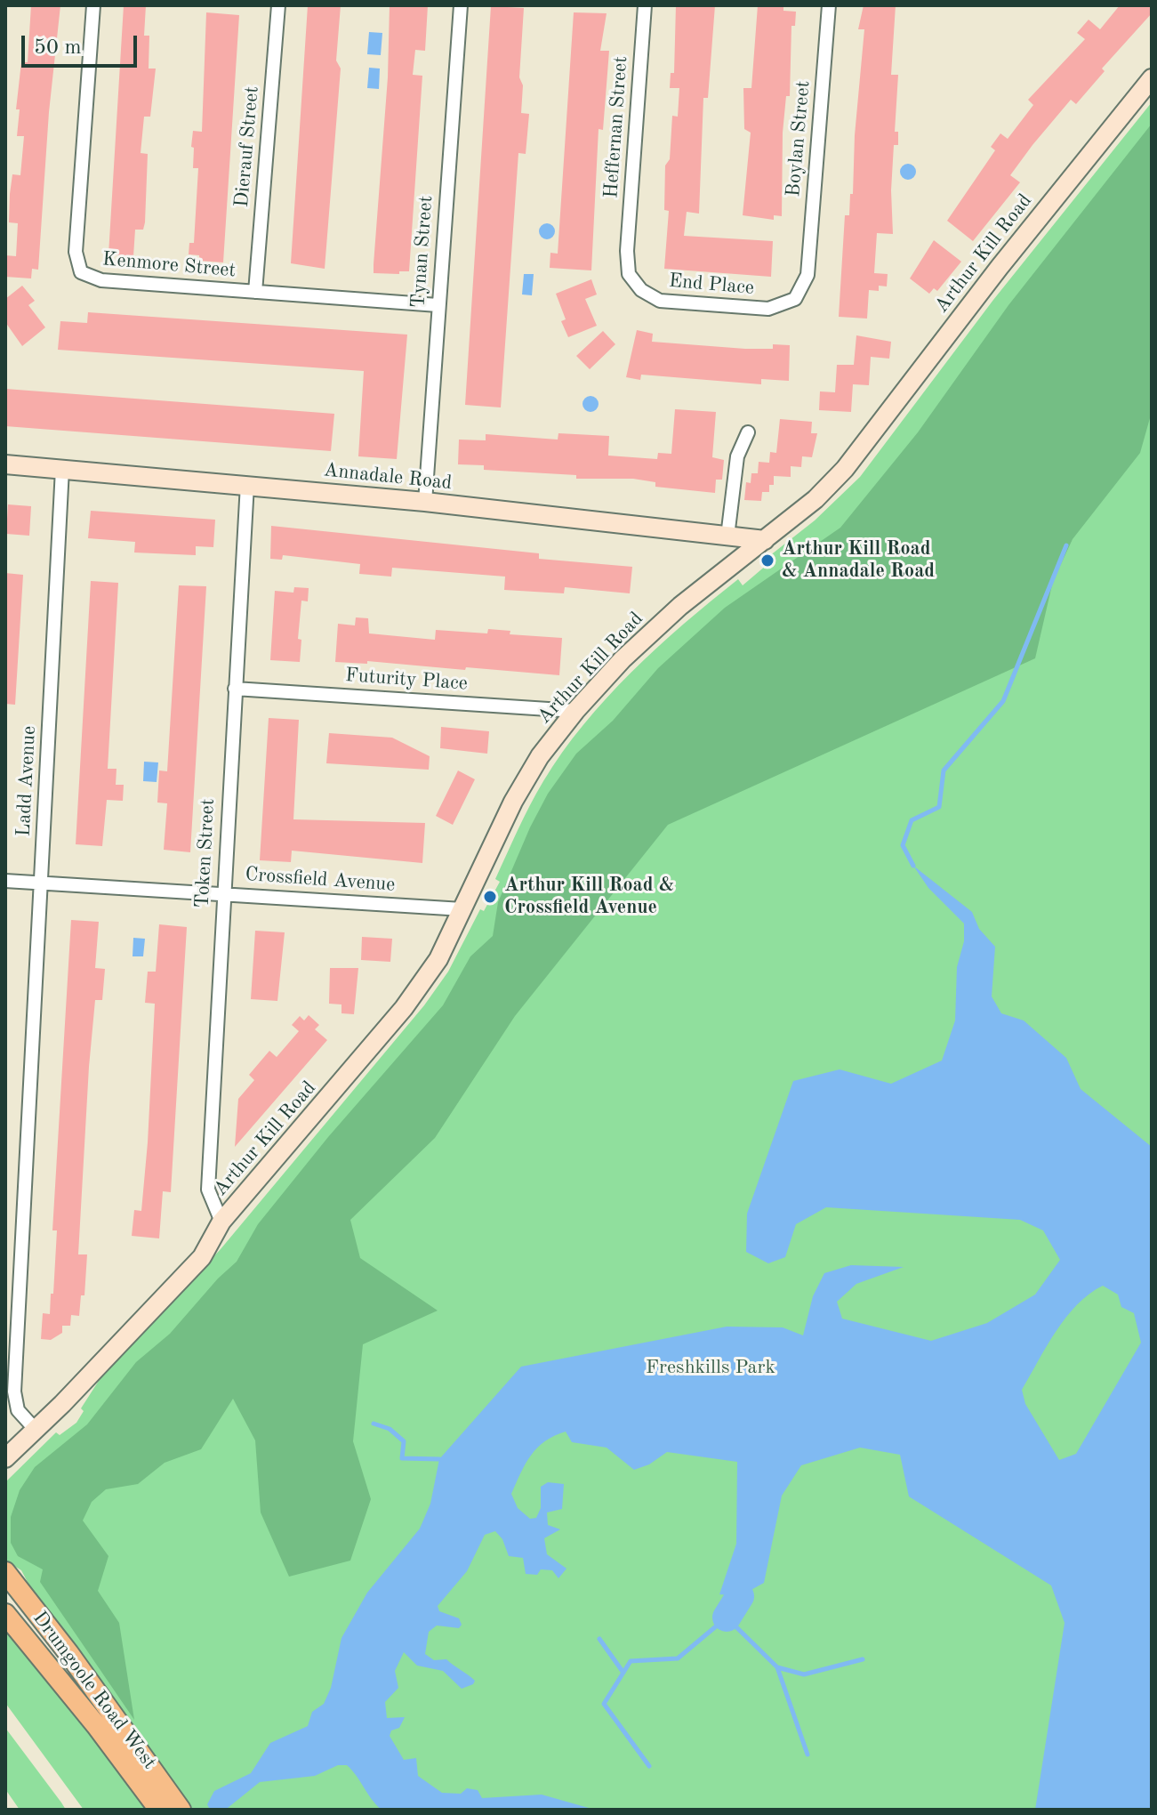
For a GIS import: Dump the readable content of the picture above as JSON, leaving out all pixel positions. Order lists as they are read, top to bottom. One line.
{"streets":{"main road":["Drumgoole Road West"],"street":["Heffernan Street","Boylan Street","Dierauf Street","Tynan Street","Arthur Kill Road","Kenmore Street","End Place","Annadale Road","Futurity Place","Ladd Avenue","Token Street","Crossfield Avenue"]},"crossings":[["Heffernan Street","End Place"],["Boylan Street","End Place"],["Dierauf Street","Kenmore Street"],["Tynan Street","Kenmore Street"],["Tynan Street","Annadale Road"],["Arthur Kill Road","Annadale Road"],["Arthur Kill Road","Futurity Place"],["Arthur Kill Road","Ladd Avenue"],["Arthur Kill Road","Token Street"],["Arthur Kill Road","Crossfield Avenue"],["Annadale Road","Ladd Avenue"],["Annadale Road","Token Street"],["Futurity Place","Token Street"],["Ladd Avenue","Crossfield Avenue"],["Token Street","Crossfield Avenue"]],"parks":["Freshkills Park"],"places":["Arthur Kill Road & Annadale Road","Arthur Kill Road & Crossfield Avenue"],"scale_bar":"50 m"}
